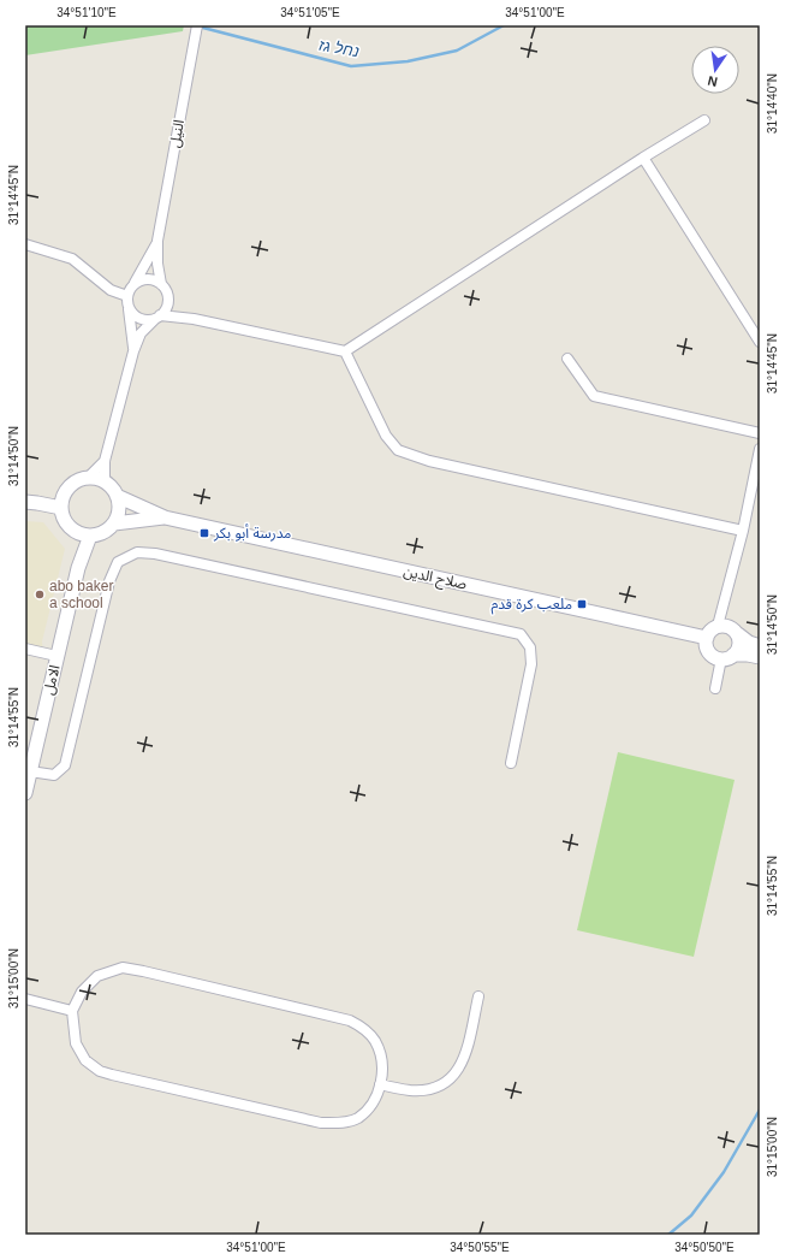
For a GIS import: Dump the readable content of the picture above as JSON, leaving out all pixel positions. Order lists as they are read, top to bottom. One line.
{"streets":{"main road":["صلاح الدين","الامل"],"street":["النيل"]},"crossings":[["صلاح الدين","الامل"]],"water":["נחל גז"],"places":{"transit":["مدرسة أبو بكر","ملعب كرة قدم"],"other":["abo baker a school"]},"north":"bottom","coordinates":["34°51'10\"E","34°51'05\"E","34°51'00\"E","31°14'40\"N","31°14'45\"N","31°14'50\"N","31°14'55\"N","31°15'00\"N","34°50'55\"E","34°50'50\"E"]}
